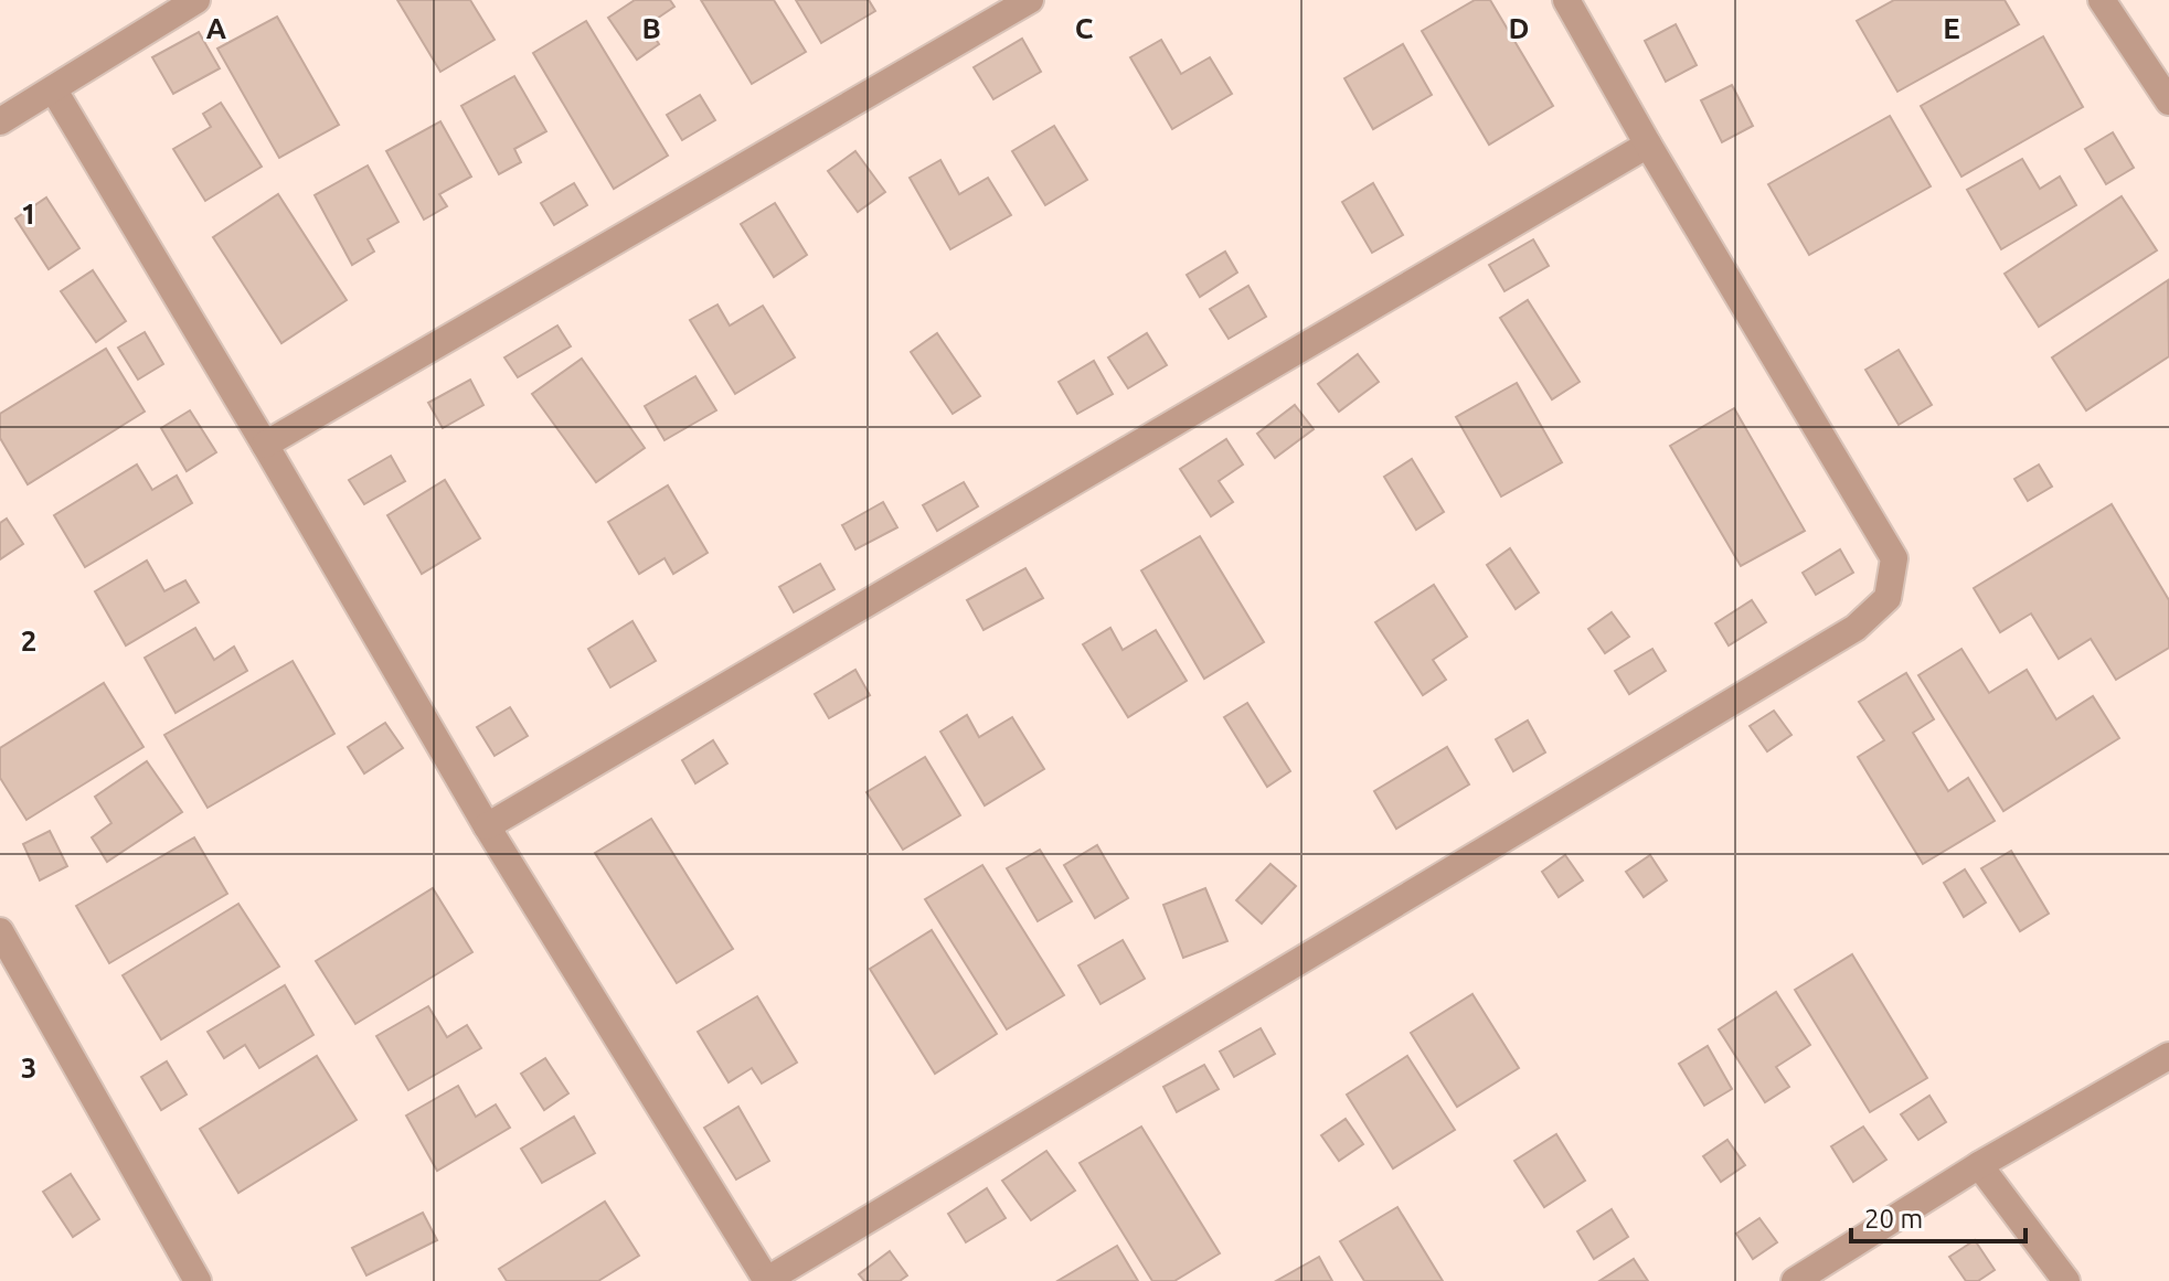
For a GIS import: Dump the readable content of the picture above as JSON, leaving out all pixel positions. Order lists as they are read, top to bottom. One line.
{"scale_bar":"20 m","grid":{"columns":["A","B","C","D","E"],"rows":["1","2","3"]}}
